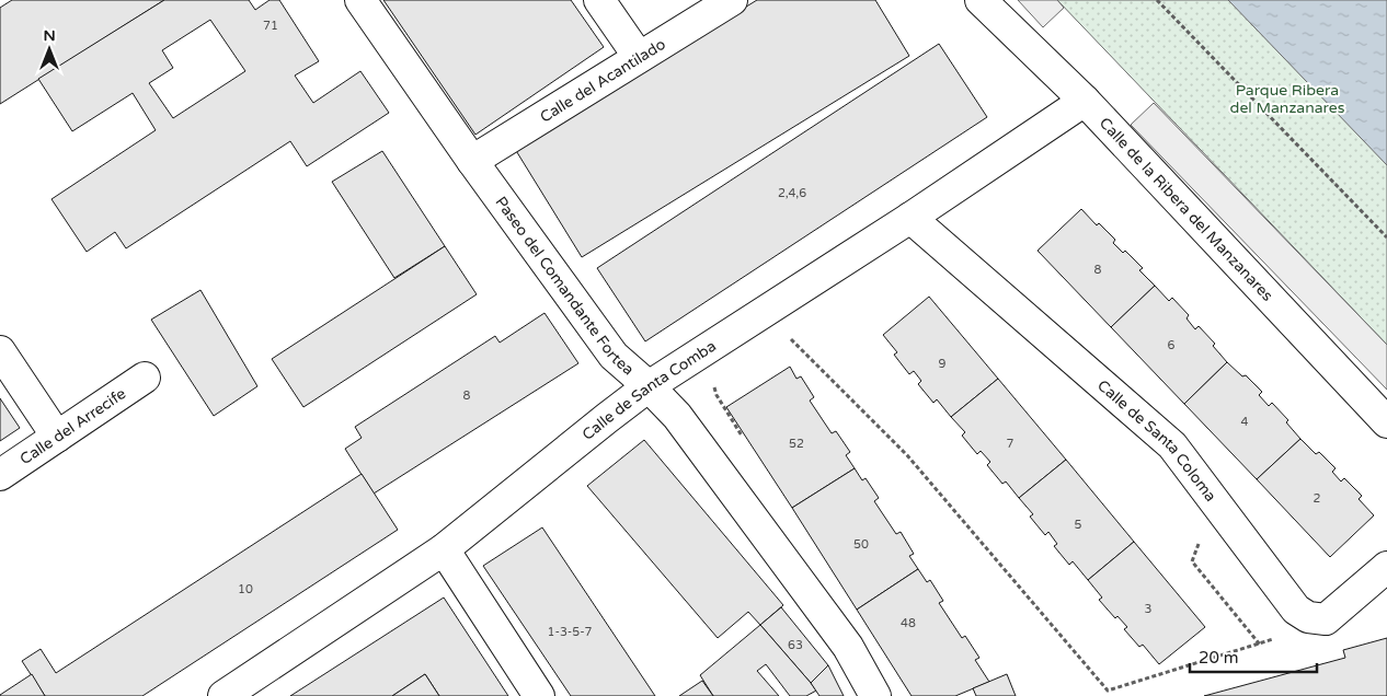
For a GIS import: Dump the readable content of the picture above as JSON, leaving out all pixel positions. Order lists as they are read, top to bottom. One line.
{"streets":{"street":["Calle del Acantilado","Calle de la Ribera del Manzanares","Paseo del Comandante Fortea","Calle de Santa Comba","Calle del Arrecife","Calle de Santa Coloma"]},"crossings":[["Calle del Acantilado","Paseo del Comandante Fortea"],["Calle de la Ribera del Manzanares","Calle de Santa Comba"],["Paseo del Comandante Fortea","Calle de Santa Comba"],["Calle de Santa Comba","Calle de Santa Coloma"]],"parks":["Parque Ribera del Manzanares"],"house_numbers":["71","2,4,6","8","6","9","8","4","52","7","2","5","50","10","3","48","1-3-5-7","63"],"scale_bar":"20 m","north":"top"}
